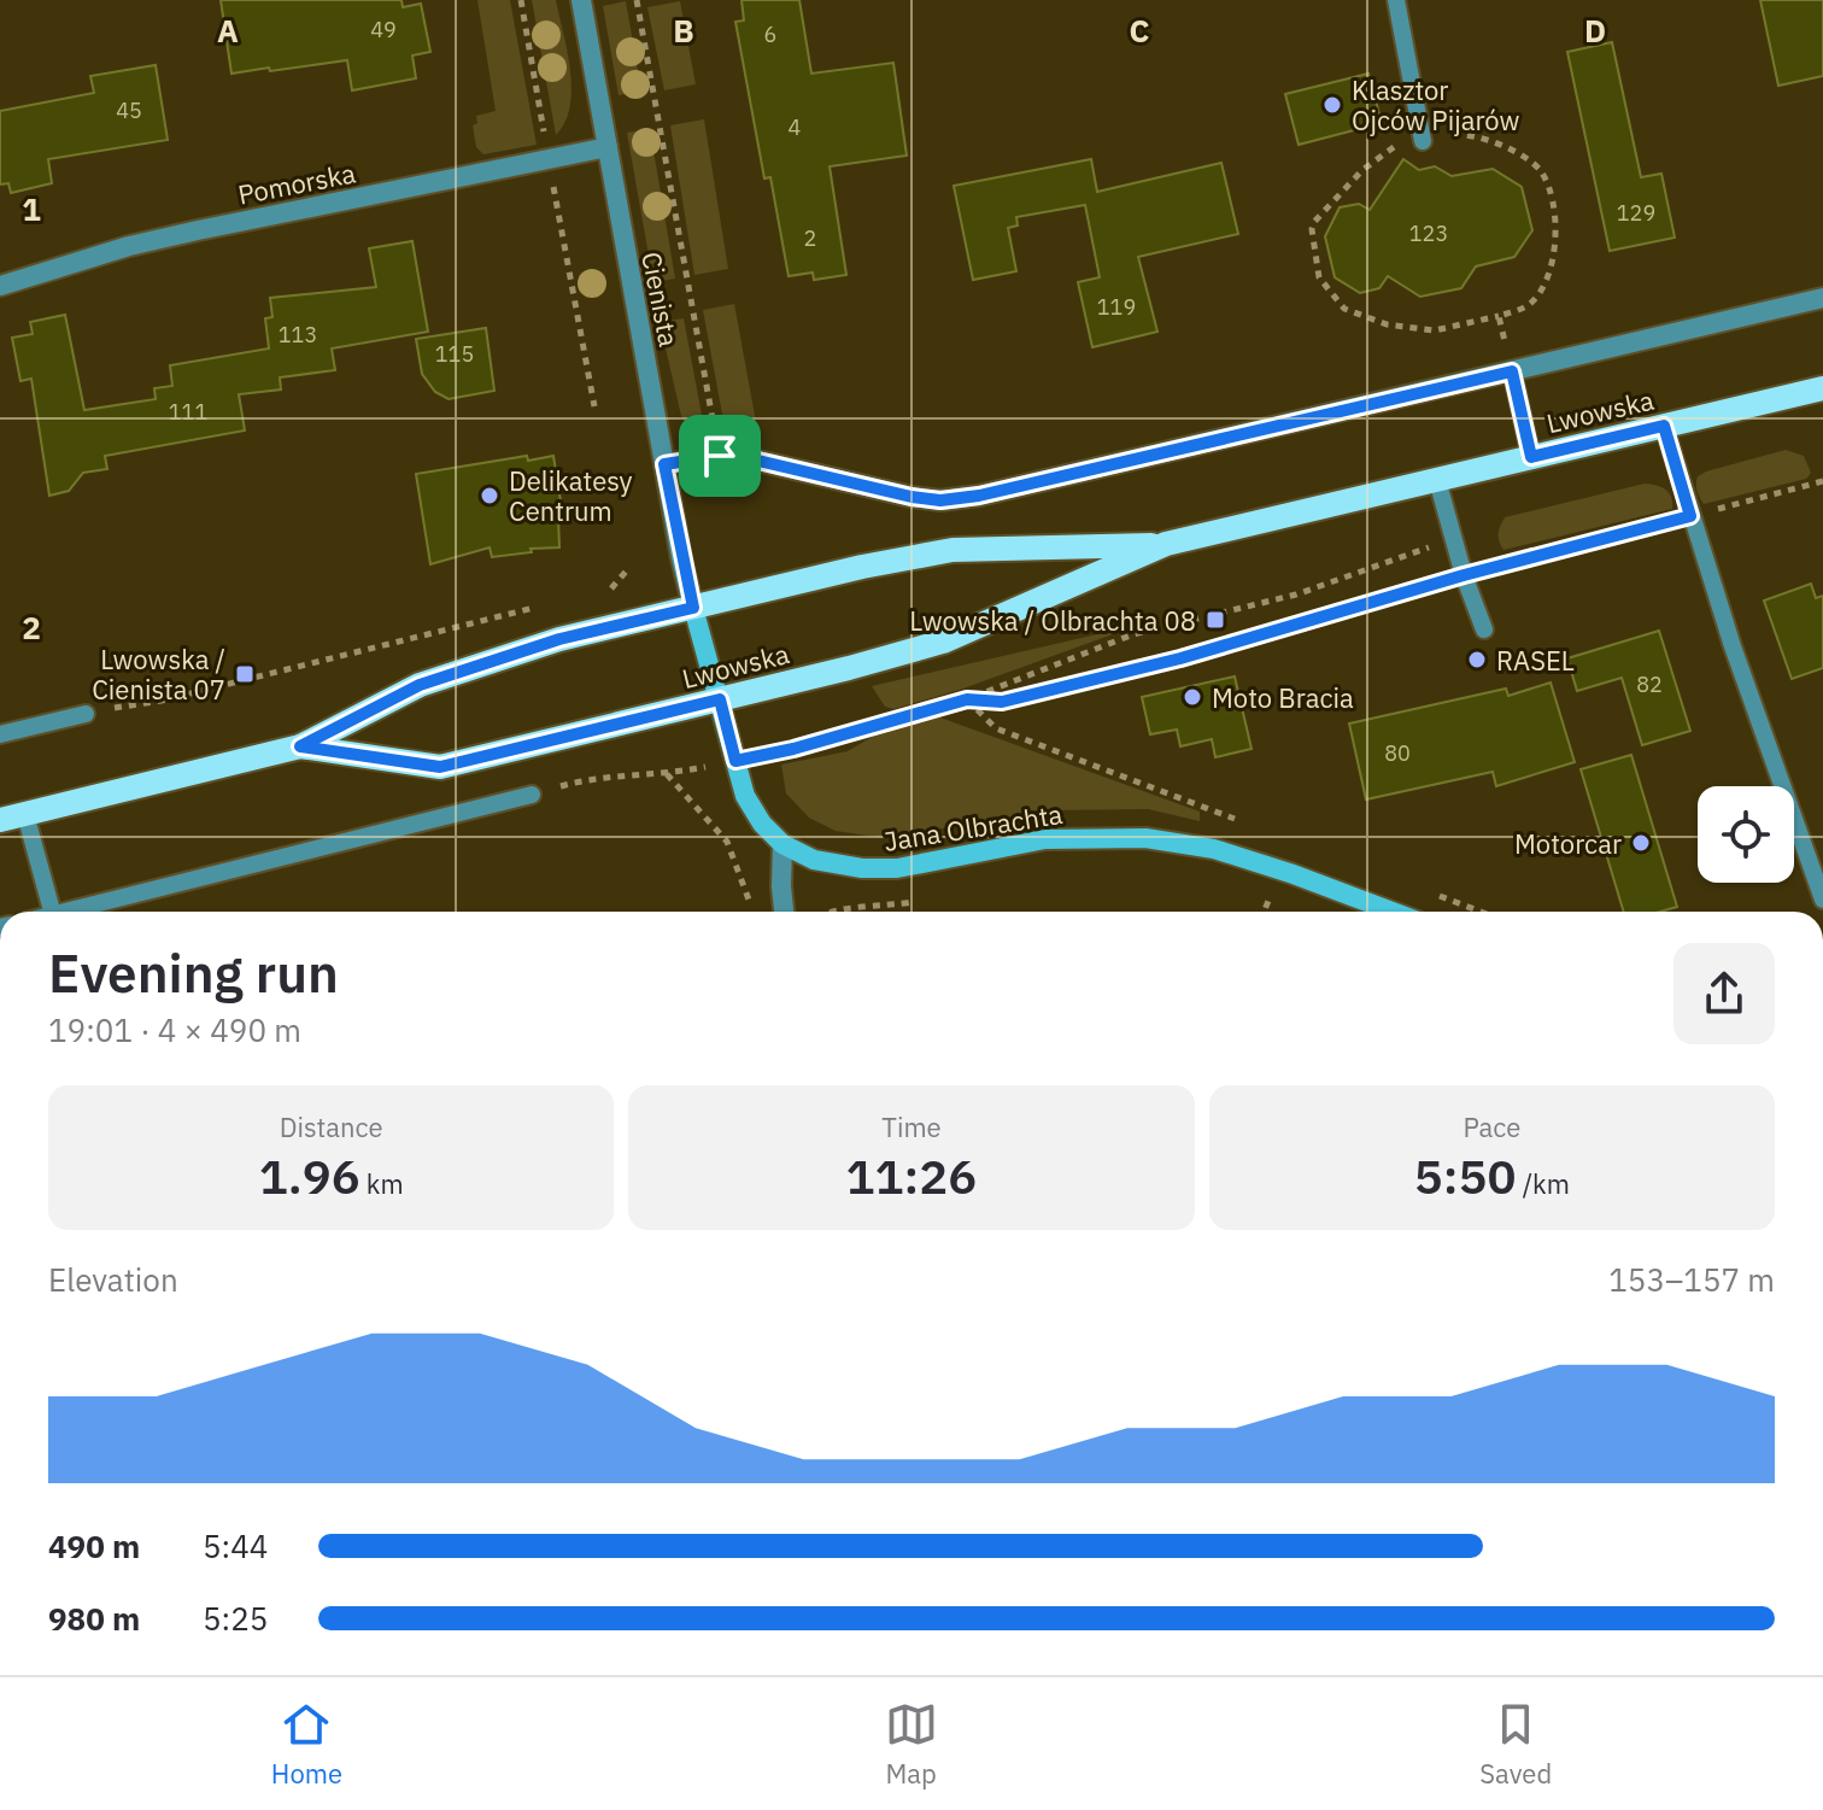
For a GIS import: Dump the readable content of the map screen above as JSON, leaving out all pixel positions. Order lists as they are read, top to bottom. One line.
{"streets":{"main road":["Lwowska"],"street":["Pomorska","Cienista","Jana Olbrachta"]},"crossings":[["Pomorska","Cienista"],["Cienista","Lwowska"],["Cienista","Jana Olbrachta"],["Lwowska","Jana Olbrachta"]],"places":{"other":["Klasztor Ojców Pijarów","Delikatesy Centrum","RASEL","Moto Bracia","Motorcar"],"transit":["Lwowska / Olbrachta 08","Lwowska / Cienista 07"]},"house_numbers":["49","6","45","4","129","123","2","119","113","115","111","82","80"],"page":{"heading":["Evening run","19:01 · 4 × 490 m"],"stats":[["Distance","1.96 km"],["Time","11:26"],["Pace","5:50 /km"]],"chart":["Elevation","153–157 m"],"list":[{"name":"490 m","note":"5:44"},{"name":"980 m","note":"5:25"}],"tabs":["Home","Map","Saved"]},"grid":{"columns":["A","B","C","D"],"rows":["1","2"]}}
